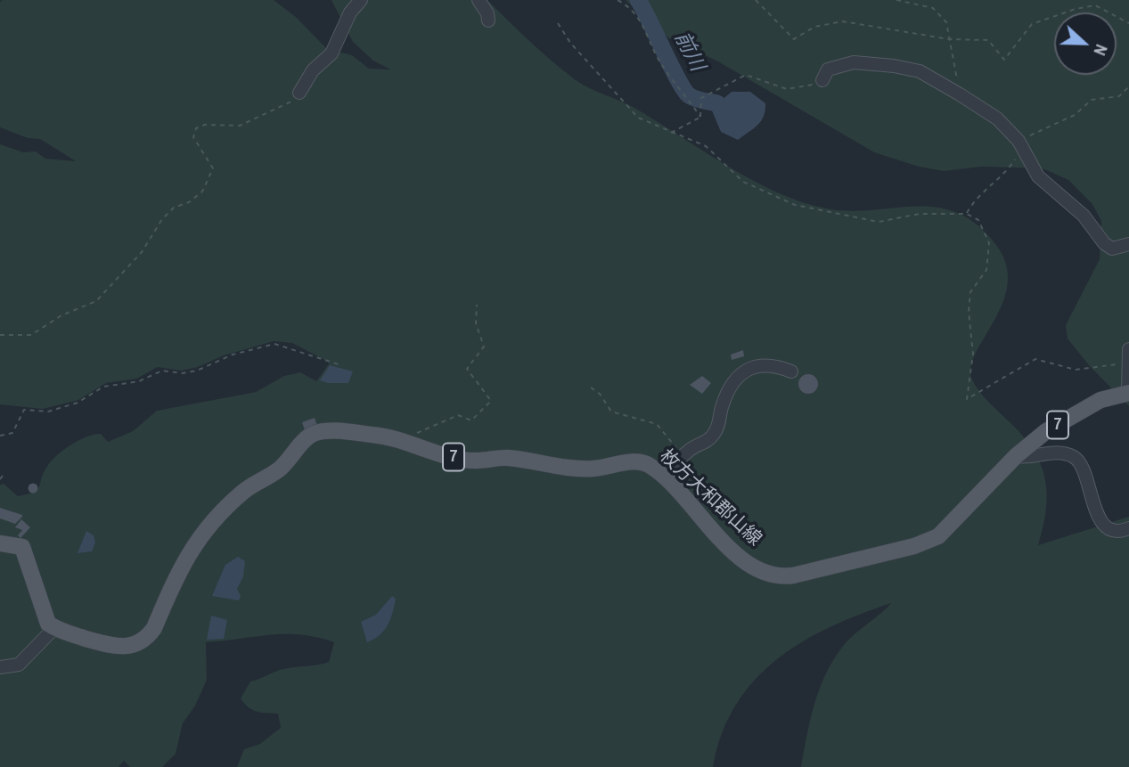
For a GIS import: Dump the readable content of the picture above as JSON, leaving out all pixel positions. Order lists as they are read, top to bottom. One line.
{"streets":{"main road":["7","枚方大和郡山線"]},"water":["前川"],"north":"right"}
